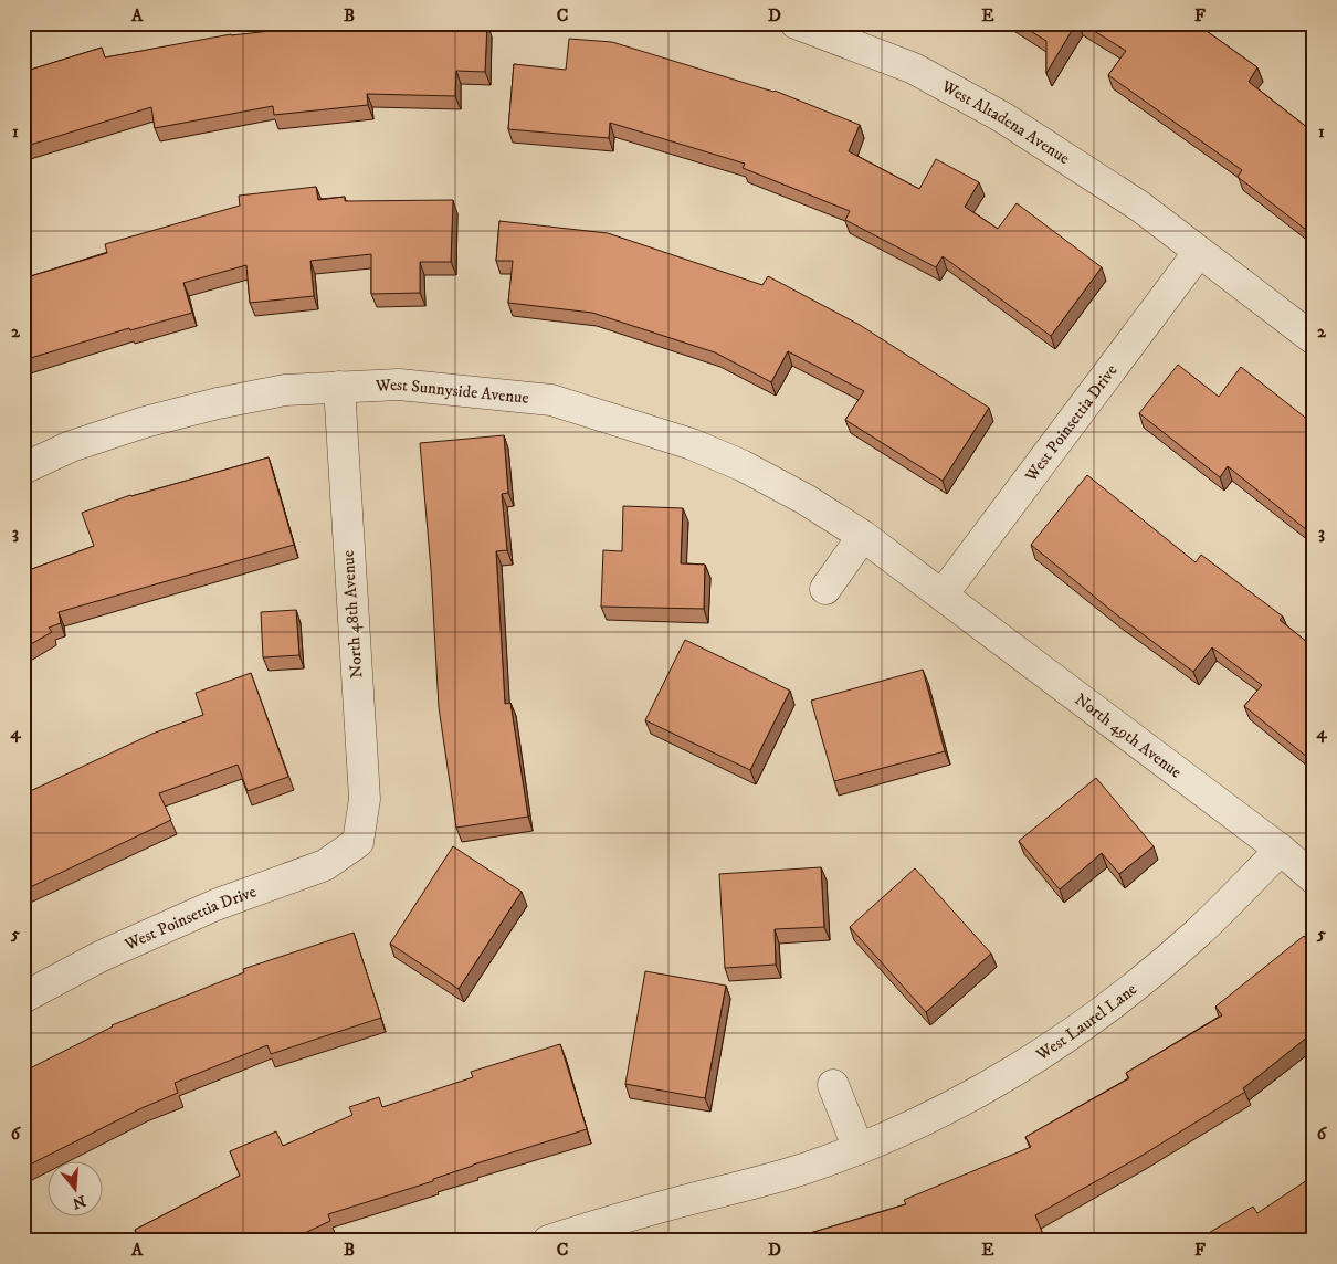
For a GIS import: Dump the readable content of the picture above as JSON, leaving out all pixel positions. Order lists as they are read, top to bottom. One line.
{"streets":{"street":["West Altadena Avenue","West Sunnyside Avenue","West Poinsettia Drive","North 48th Avenue","North 49th Avenue","West Laurel Lane"]},"crossings":[["West Altadena Avenue","West Poinsettia Drive"],["West Sunnyside Avenue","West Poinsettia Drive"],["West Sunnyside Avenue","North 48th Avenue"],["West Sunnyside Avenue","North 49th Avenue"],["West Poinsettia Drive","North 48th Avenue"],["West Poinsettia Drive","North 49th Avenue"],["North 49th Avenue","West Laurel Lane"]],"north":"bottom","grid":{"columns":["A","B","C","D","E","F"],"rows":["1","2","3","4","5","6"]}}
